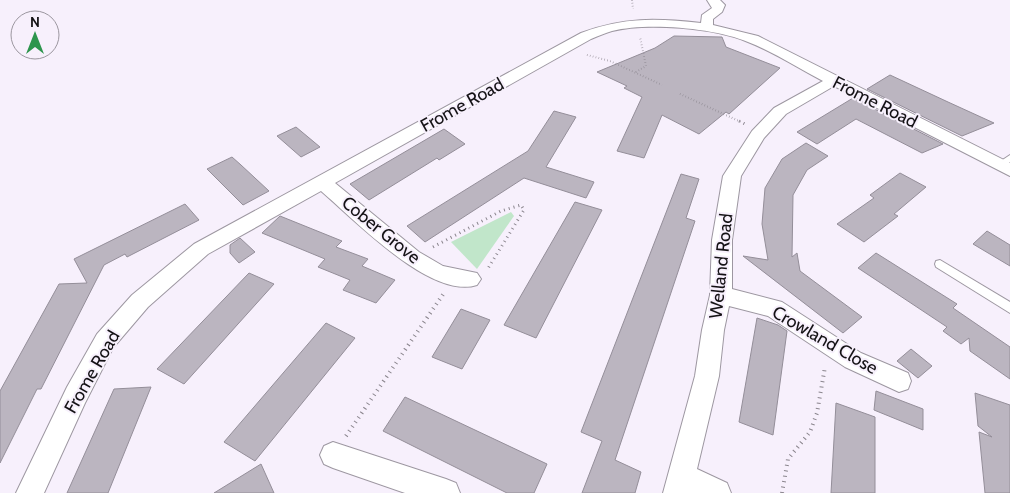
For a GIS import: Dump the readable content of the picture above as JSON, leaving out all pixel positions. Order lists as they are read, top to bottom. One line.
{"streets":{"street":["Frome Road","Cober Grove","Welland Road","Crowland Close"]},"crossings":[["Frome Road","Cober Grove"],["Frome Road","Welland Road"],["Welland Road","Crowland Close"]],"north":"top"}
